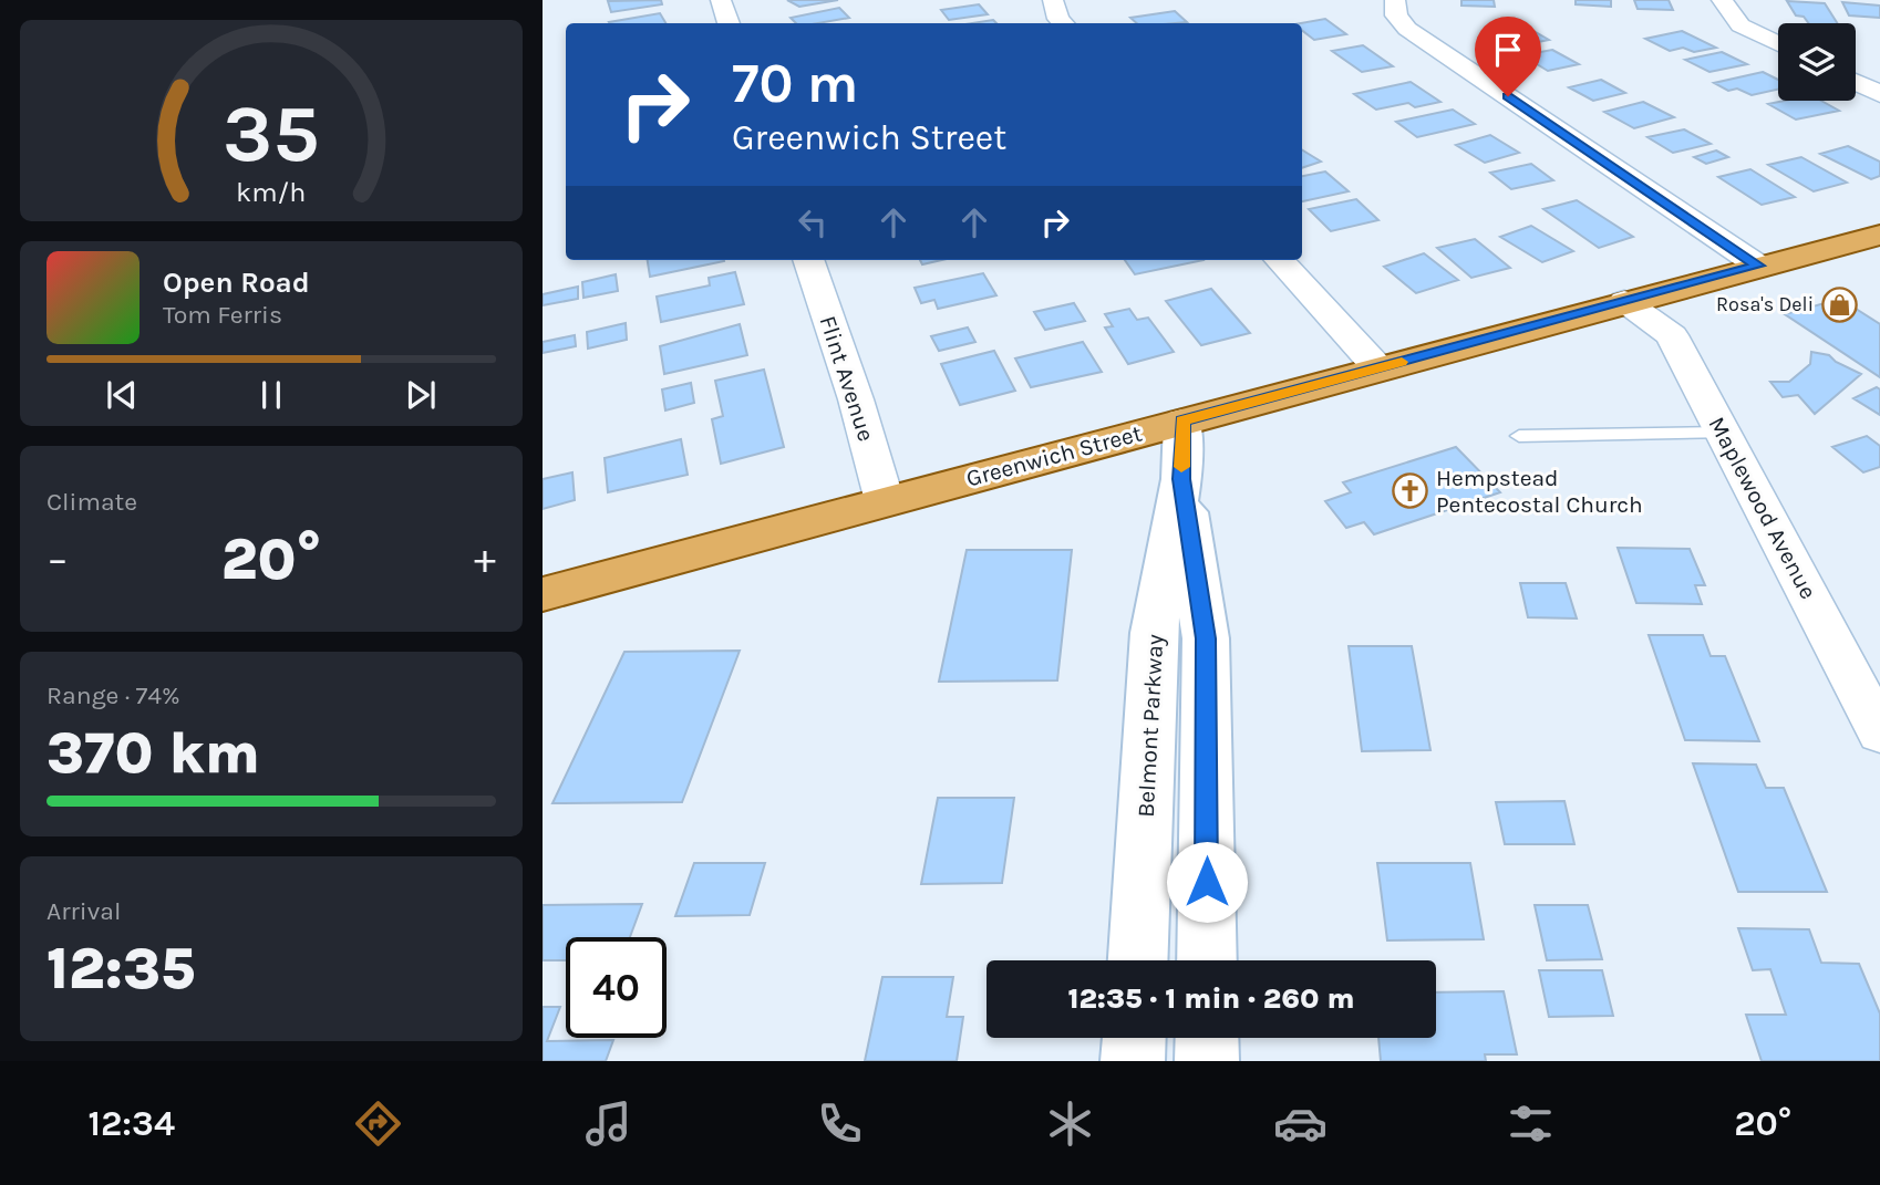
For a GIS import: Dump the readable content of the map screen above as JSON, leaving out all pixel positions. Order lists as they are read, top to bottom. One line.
{"streets":{"main road":["Greenwich Street"],"street":["Flint Avenue","Maplewood Avenue","Belmont Parkway"]},"crossings":[["Flint Avenue","Greenwich Street"],["Greenwich Street","Maplewood Avenue"],["Greenwich Street","Belmont Parkway"]],"places":{"shop":["Rosa's Deli"],"church":["Hempstead Pentecostal Church"]},"page":{"turn":["70 m","Greenwich Street"],"song":["Open Road","Tom Ferris"],"tile":["Climate",["Range · 74%","370 km"],["Arrival","12:35"]],"heat":["−","20°","+"],"limit":"40","trip":"12:35 · 1 min · 260 m","tabs":["12:34","20°"],"gauge":["35","km/h"]}}
